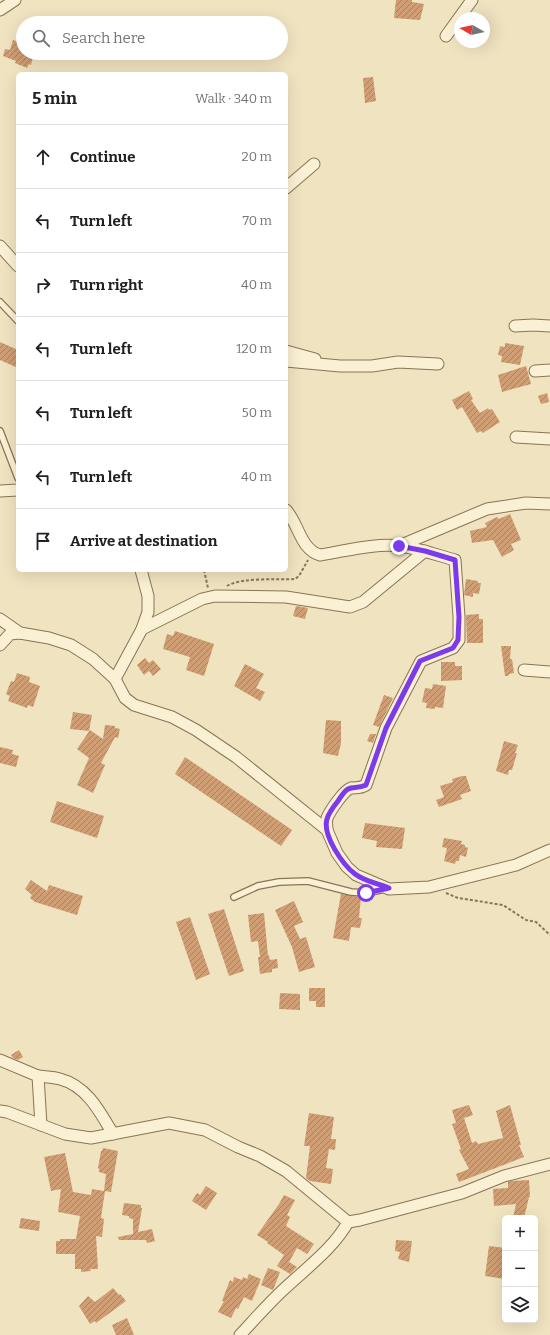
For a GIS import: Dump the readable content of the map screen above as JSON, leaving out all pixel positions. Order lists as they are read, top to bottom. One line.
{"north":"left","page":{"search":"Search here","heading":["5 min","Walk · 340 m"],"list":[["Continue","20 m"],["Turn left","70 m"],["Turn right","40 m"],["Turn left","120 m"],["Turn left","50 m"],["Turn left","40 m"],"Arrive at destination"],"map_buttons":["+","−"]}}
